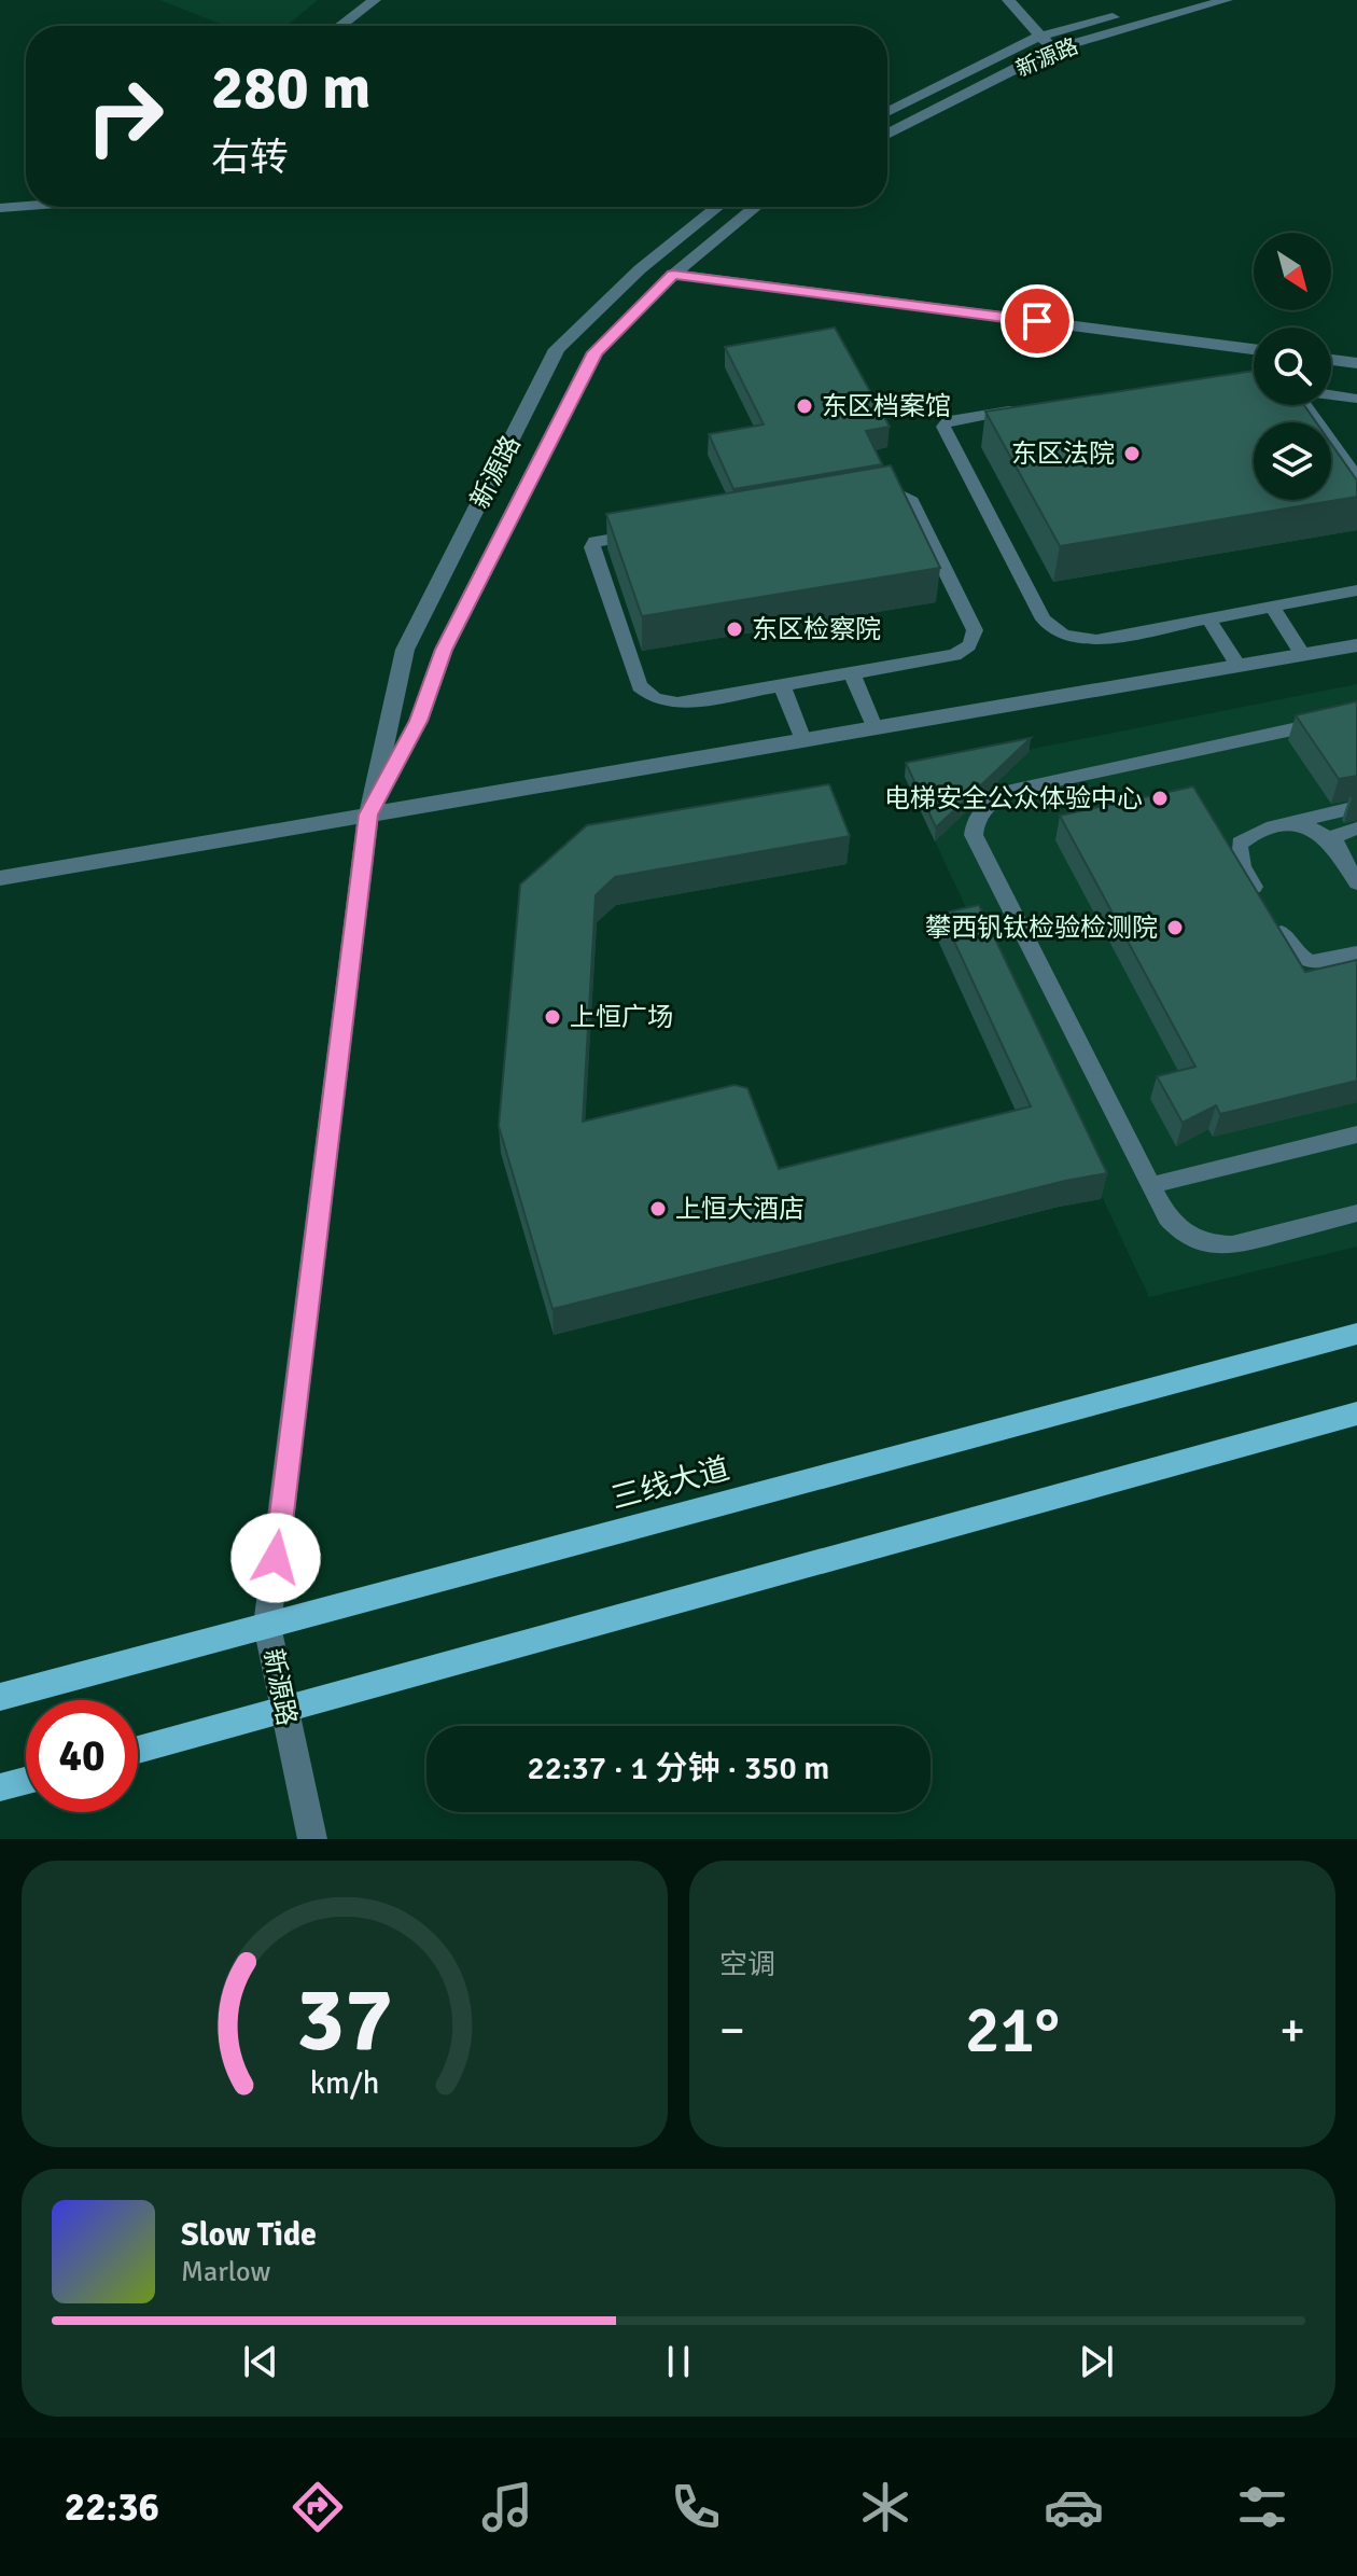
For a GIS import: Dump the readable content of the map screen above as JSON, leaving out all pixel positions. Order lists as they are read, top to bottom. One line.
{"streets":{"main road":["三线大道"],"street":["新源路"]},"crossings":[["新源路","三线大道"]],"places":["东区档案馆","东区法院","东区检察院","电梯安全公众体验中心","攀西钒钛检验检测院","上恒广场","上恒大酒店"],"north":"bottom right","page":{"turn":["280 m","右转"],"limit":"40","trip":"22:37 · 1 分钟 · 350 m","tile":"空调","heat":["−","21°","+"],"song":["Slow Tide","Marlow"],"tabs":"22:36","gauge":["37","km/h"]}}
